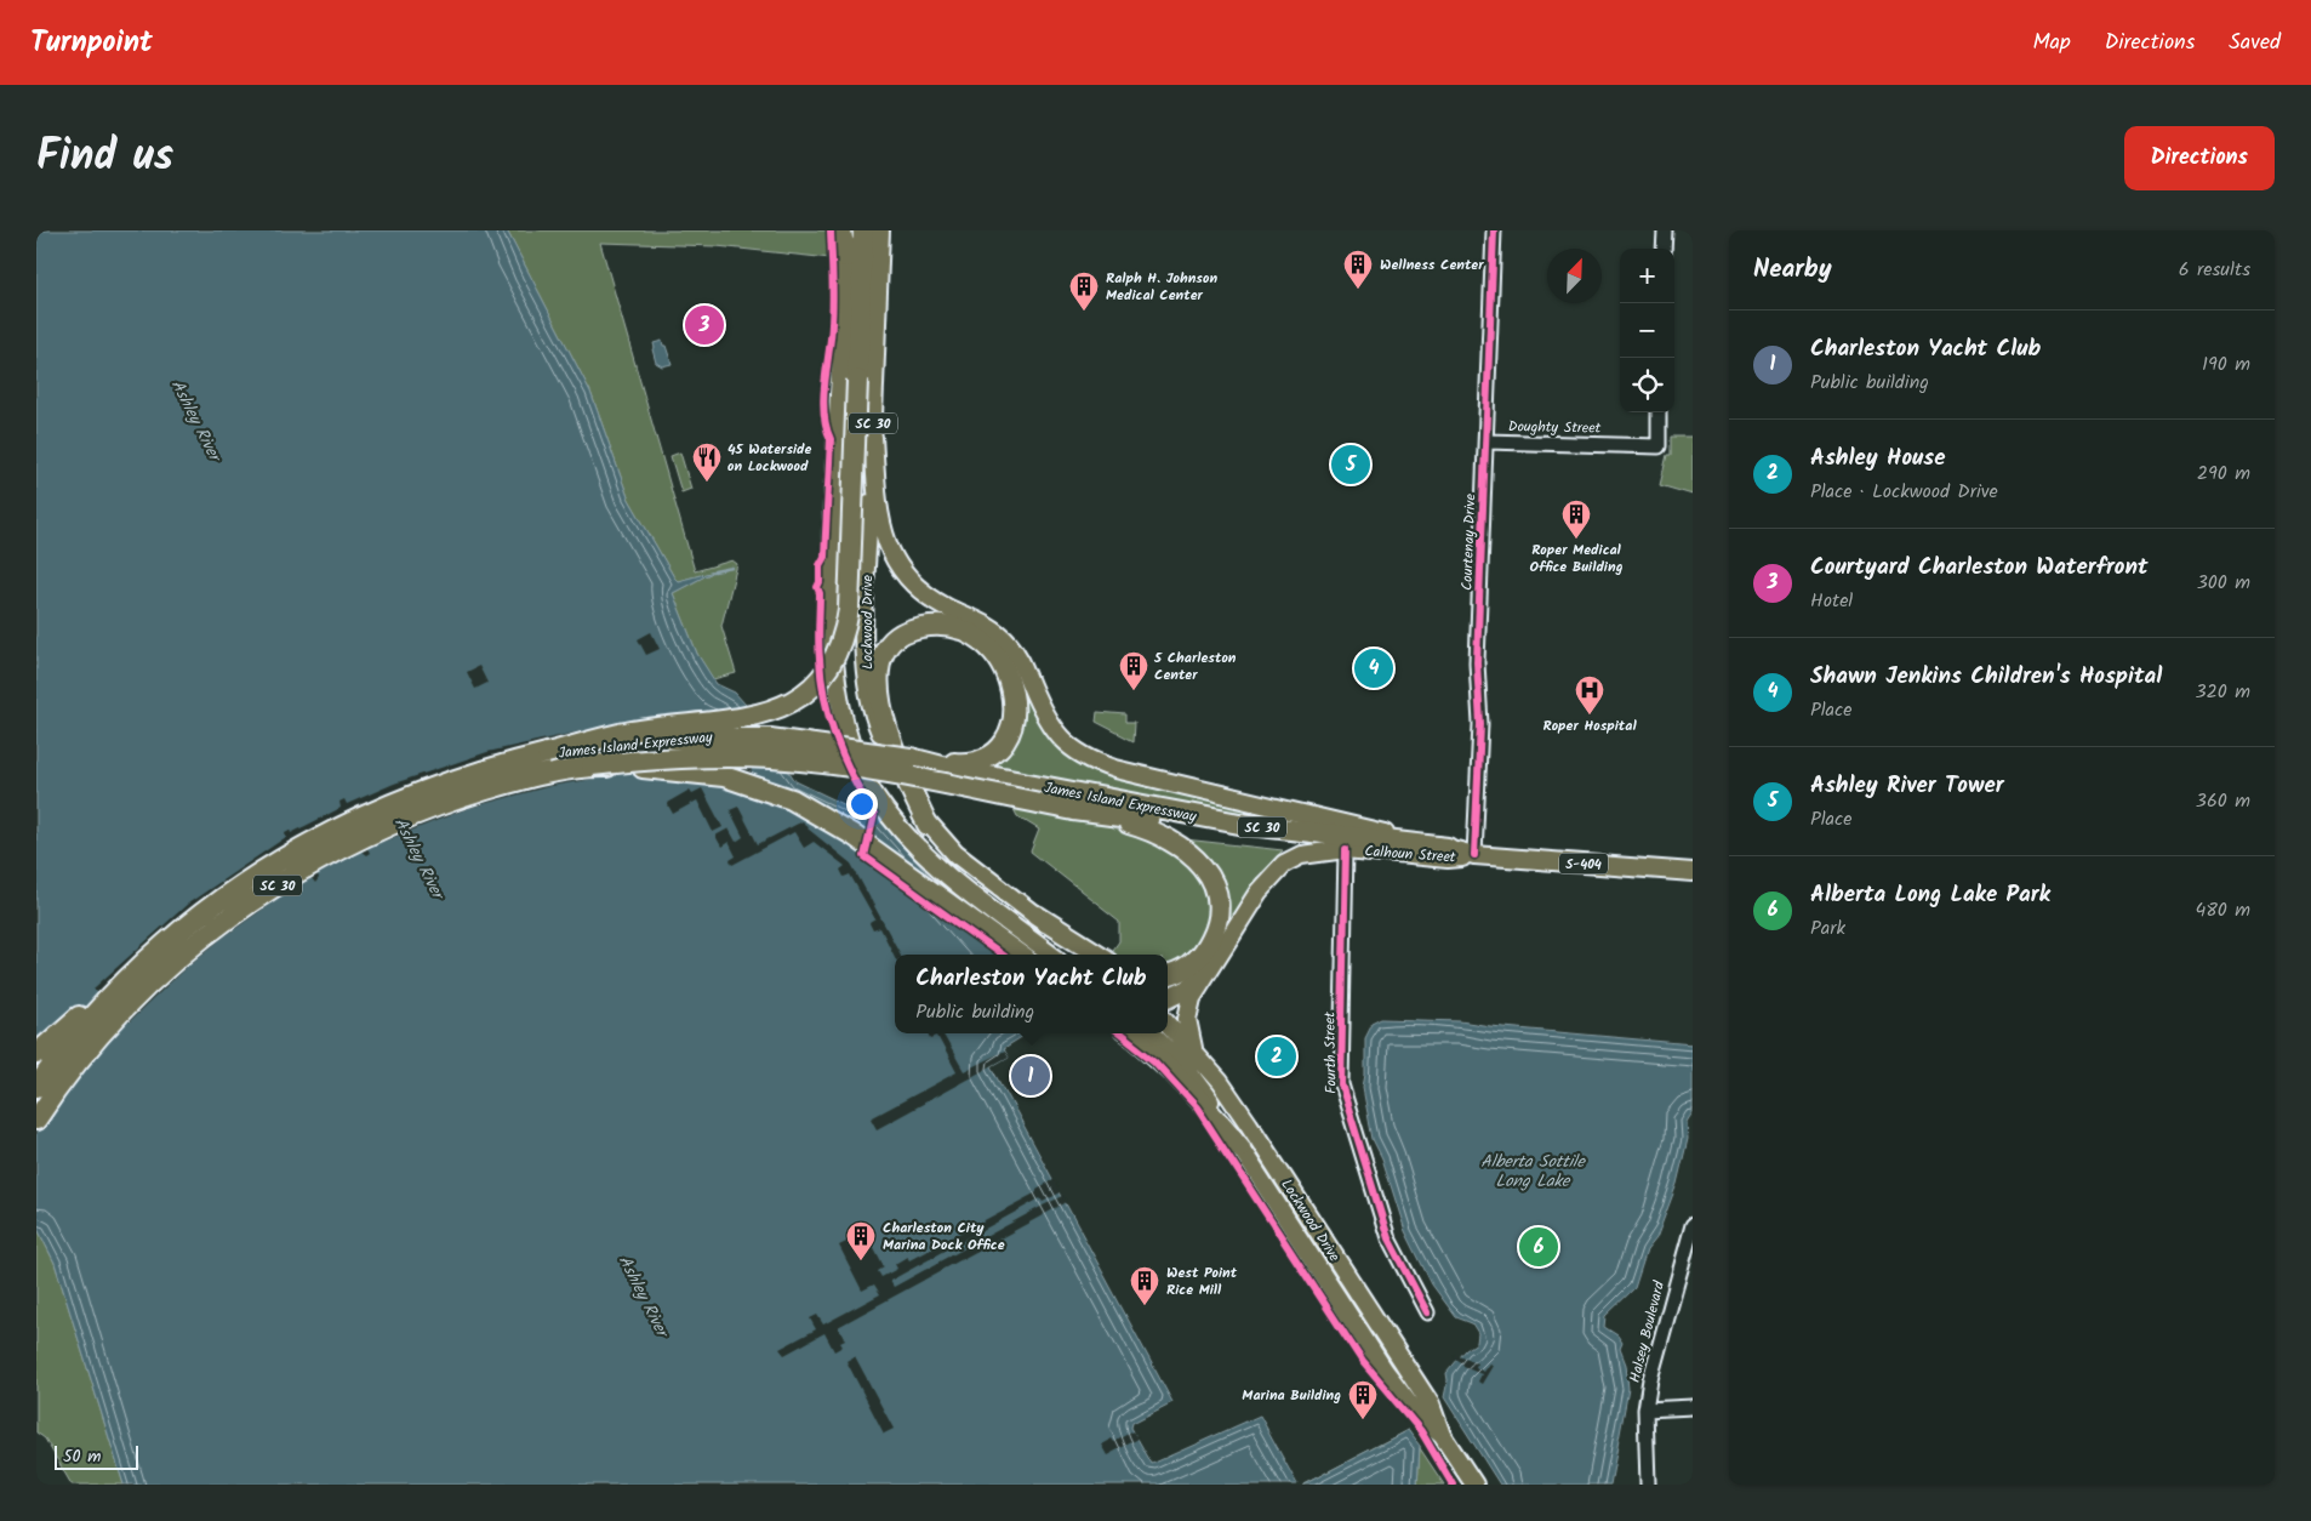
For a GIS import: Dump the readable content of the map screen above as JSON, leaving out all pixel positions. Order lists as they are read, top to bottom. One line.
{"streets":{"highway":["SC 30","James Island Expressway"],"main road":["Lockwood Drive","Calhoun Street","S-404"],"street":["Doughty Street","Courtenay Drive","Fourth Street","Halsey Boulevard"]},"crossings":[["SC 30","James Island Expressway"],["Doughty Street","Courtenay Drive"],["Courtenay Drive","Calhoun Street"],["Lockwood Drive","Calhoun Street"],["James Island Expressway","Calhoun Street"],["James Island Expressway","Fourth Street"],["Calhoun Street","Fourth Street"]],"water":["Ashley River","Alberta Sottile Long Lake"],"places":{"building":["Wellness Center","Ralph H. Johnson Medical Center","Roper Medical Office Building","5 Charleston Center","Charleston City Marina Dock Office","West Point Rice Mill","Marina Building"],"restaurant":["45 Waterside on Lockwood"],"hospital":["Roper Hospital"]},"scale_bar":"50 m","north":"top right","page":{"header":"Turnpoint","nav":["Map","Directions","Saved"],"title":"Find us","buttons":"Directions","heading":["Nearby","6 results"],"map_buttons":["+","−"],"pins":["3","5","4","2","1","6"],"list":[{"mark":"1","name":"Charleston Yacht Club","note":"Public building","value":"190 m"},{"mark":"2","name":"Ashley House","note":"Place · Lockwood Drive","value":"290 m"},{"mark":"3","name":"Courtyard Charleston Waterfront","note":"Hotel","value":"300 m"},{"mark":"4","name":"Shawn Jenkins Children's Hospital","note":"Place","value":"320 m"},{"mark":"5","name":"Ashley River Tower","note":"Place","value":"360 m"},{"mark":"6","name":"Alberta Long Lake Park","note":"Park","value":"480 m"}],"popup":["Charleston Yacht Club","Public building"],"scale":"50 m"}}
